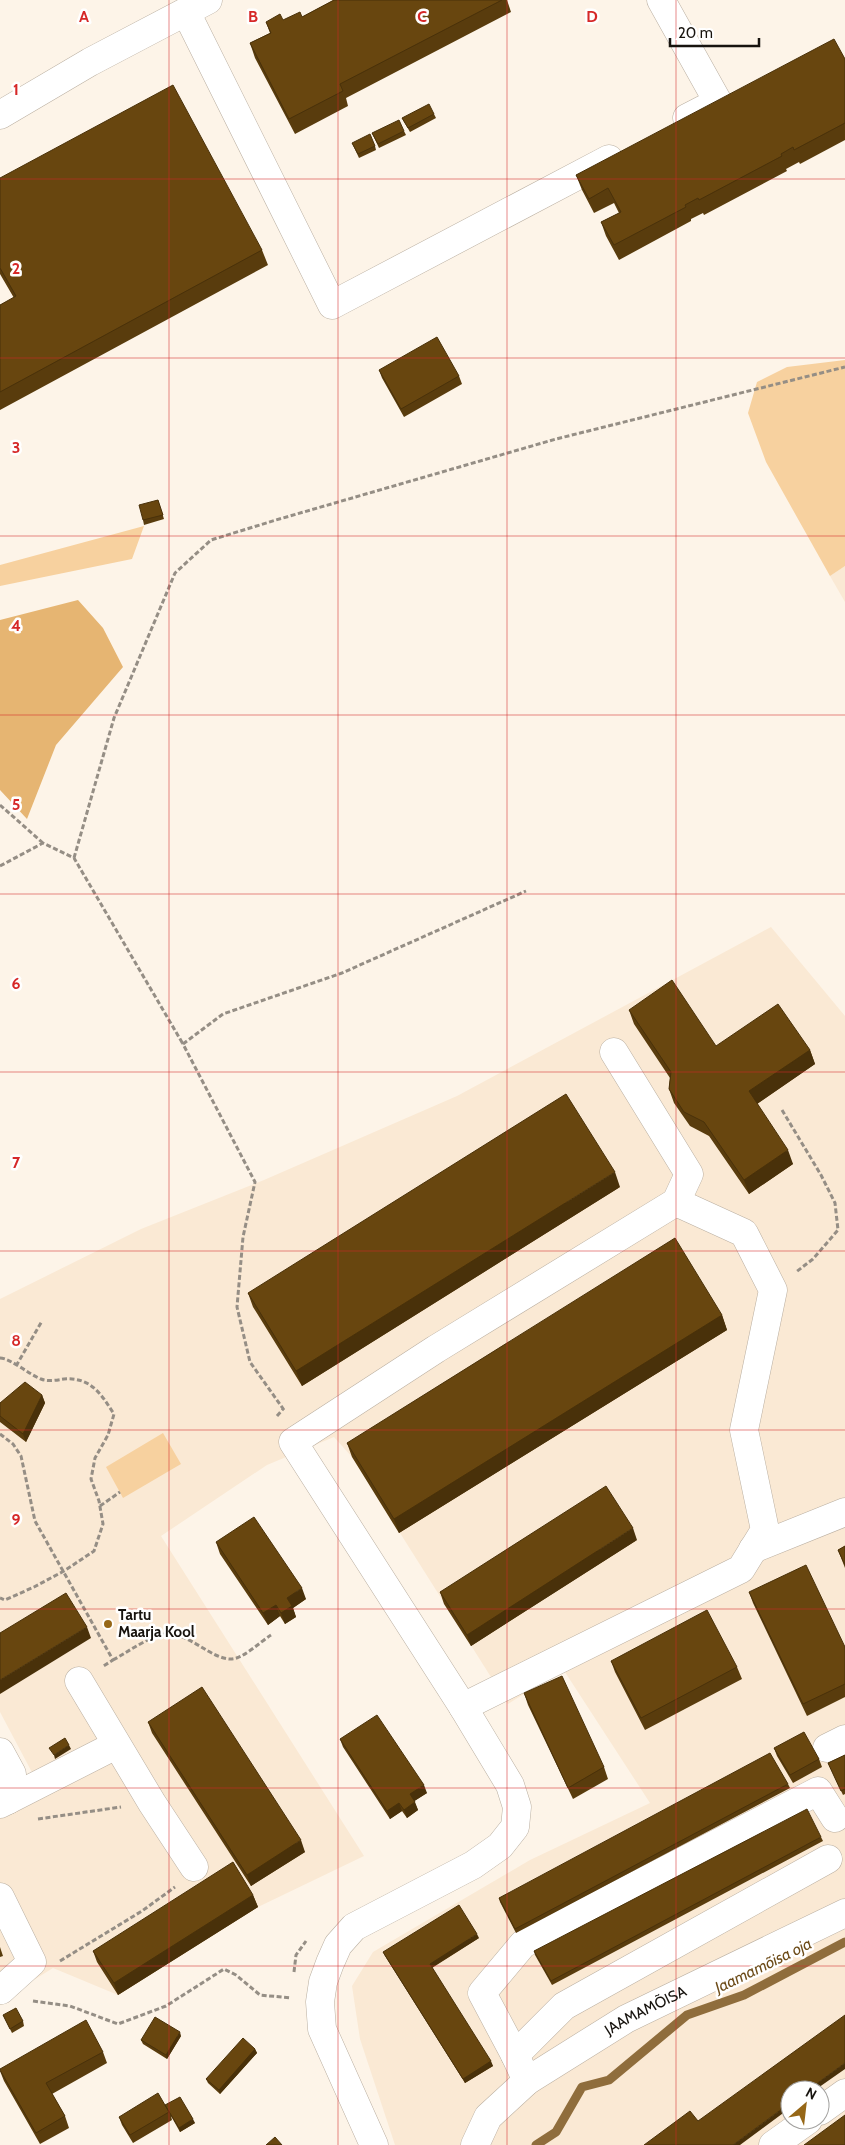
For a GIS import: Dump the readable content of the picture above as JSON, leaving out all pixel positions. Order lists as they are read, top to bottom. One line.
{"streets":{"street":["JAAMAMÕISA"]},"water":["Jaamamõisa oja"],"places":["Tartu Maarja Kool"],"scale_bar":"20 m","north":"top right","grid":{"columns":["A","B","C","D"],"rows":["1","2","3","4","5","6","7","8","9"]}}
